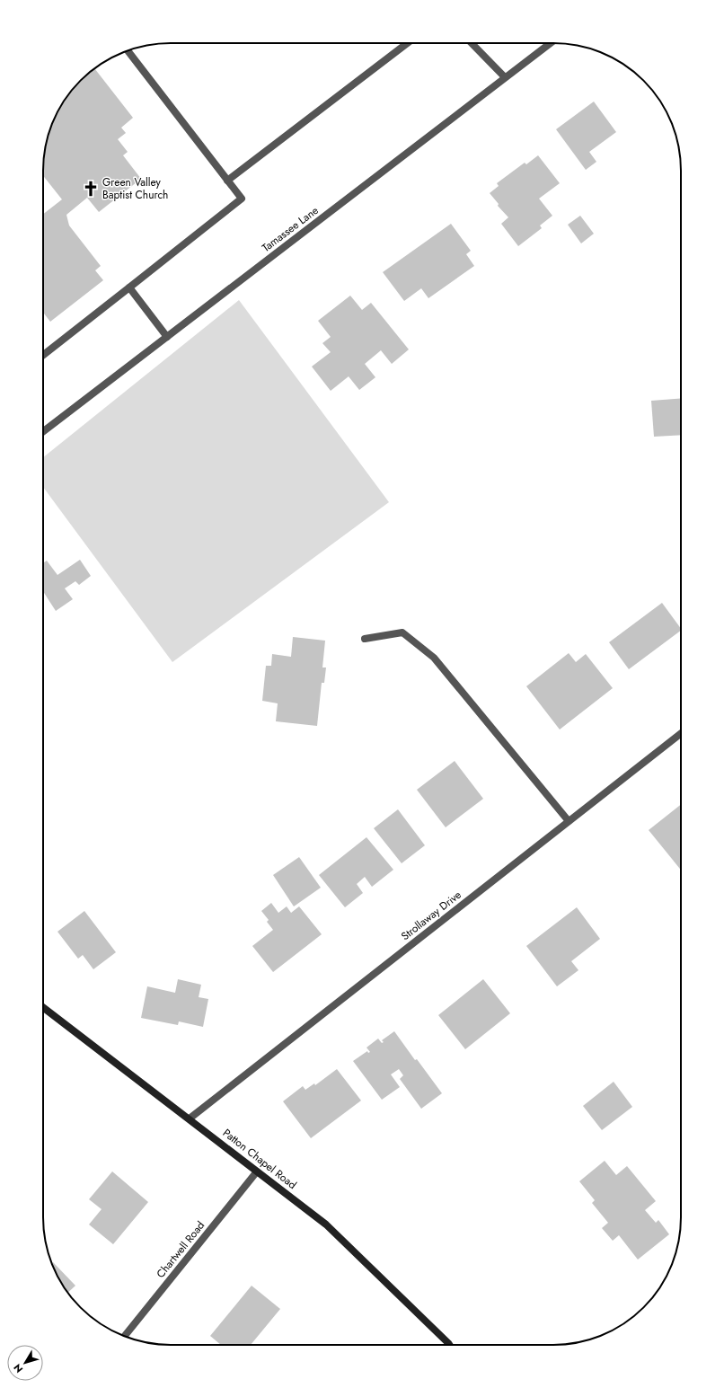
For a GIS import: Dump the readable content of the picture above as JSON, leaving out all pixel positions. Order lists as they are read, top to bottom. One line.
{"streets":{"street":["Tamassee Lane","Strollaway Drive","Patton Chapel Road","Chartwell Road"]},"crossings":[["Strollaway Drive","Patton Chapel Road"],["Patton Chapel Road","Chartwell Road"]],"places":{"church":["Green Valley Baptist Church"]},"north":"bottom left"}
